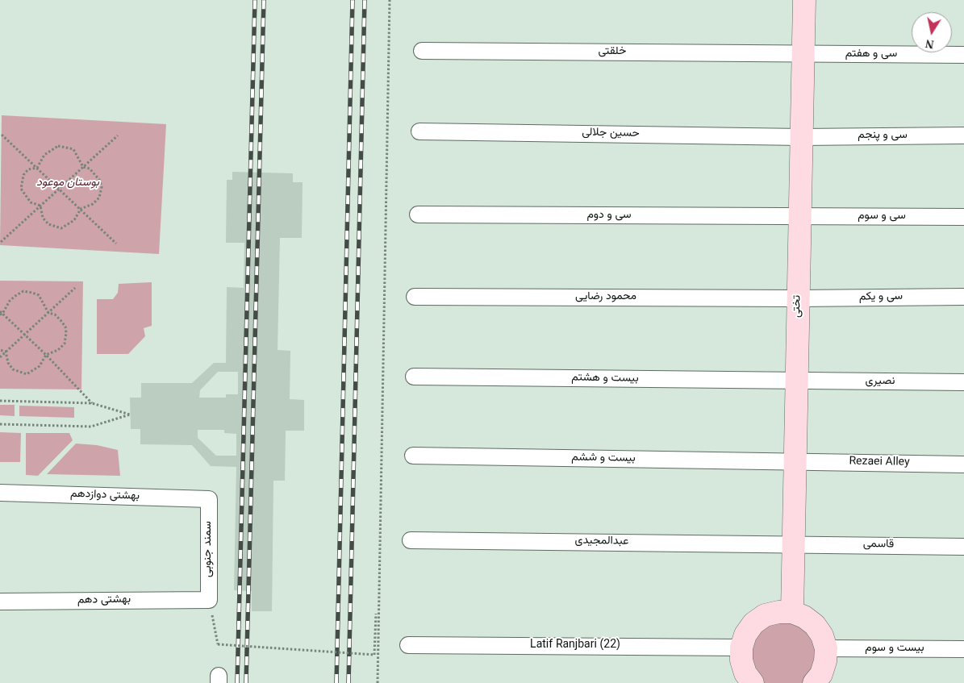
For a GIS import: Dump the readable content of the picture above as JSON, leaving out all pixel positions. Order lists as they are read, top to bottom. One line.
{"streets":{"main road":["تختی"],"street":["خلقتی","سی و هفتم","حسین جلالی","سی و پنجم","سی و دوم","سی و سوم","محمود رضایی","سی و یکم","بیست و هشتم","نصیری","بیست و ششم","Rezaei Alley","بهشتی دوازدهم","عبدالمجیدی","قاسمی","سمند جنوبی","بهشتی دهم","Latif Ranjbari (22)","بیست و سوم"]},"crossings":[["خلقتی","سی و هفتم"],["خلقتی","تختی"],["سی و هفتم","تختی"],["حسین جلالی","سی و پنجم"],["حسین جلالی","تختی"],["سی و پنجم","تختی"],["سی و دوم","سی و سوم"],["سی و دوم","تختی"],["سی و سوم","تختی"],["محمود رضایی","سی و یکم"],["محمود رضایی","تختی"],["سی و یکم","تختی"],["تختی","بیست و هشتم"],["تختی","نصیری"],["تختی","بیست و ششم"],["تختی","Rezaei Alley"],["تختی","عبدالمجیدی"],["تختی","قاسمی"],["بیست و هشتم","نصیری"],["بیست و ششم","Rezaei Alley"],["بهشتی دوازدهم","سمند جنوبی"],["عبدالمجیدی","قاسمی"],["سمند جنوبی","بهشتی دهم"]],"parks":["بوستان موعود"],"north":"bottom"}
